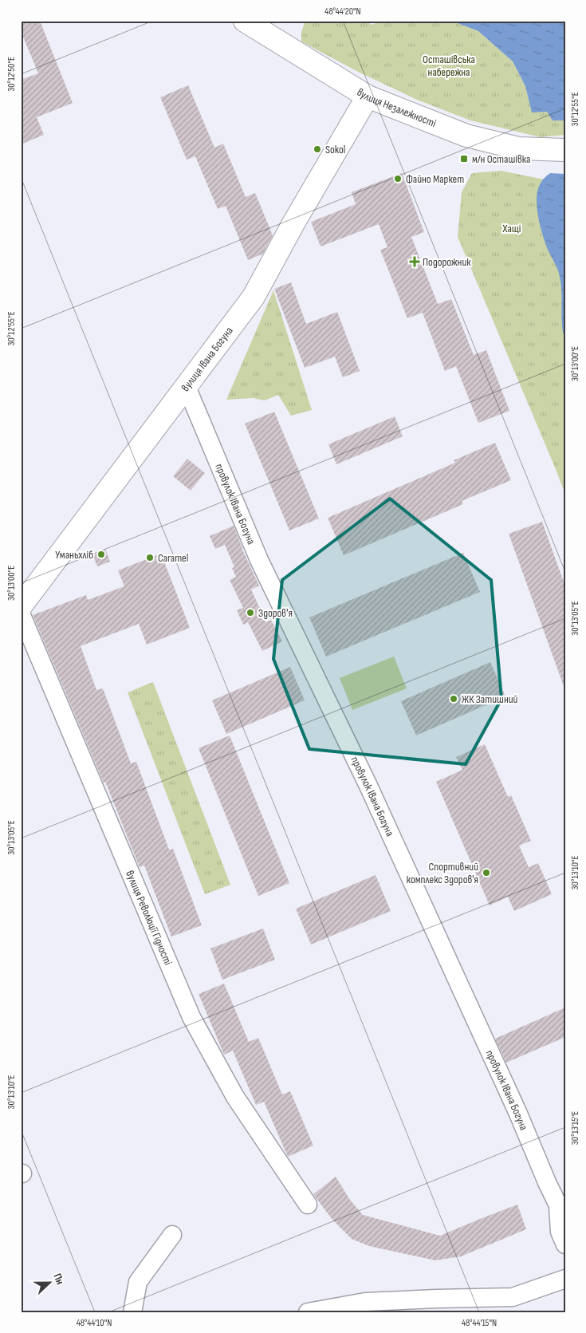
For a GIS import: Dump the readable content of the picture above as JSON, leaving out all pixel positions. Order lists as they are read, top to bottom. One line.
{"streets":{"main road":["вулиця Незалежності","вулиця Івана Богуна"],"street":["провулок Івана Богуна","вулиця Революції Гідності"]},"crossings":[["вулиця Незалежності","вулиця Івана Богуна"],["вулиця Івана Богуна","провулок Івана Богуна"]],"parks":["Осташівська набережна","Хащі"],"places":{"other":["Sokol","Файно Маркет","Уманьхліб","Caramel","Здоров'я","ЖК Затишний","Спортивний комплекс Здоров'я"],"transit":["м/н Осташівка"],"health":["Подорожник"]},"north":"right","coordinates":["48°44'20\"N","30°12'50\"E","30°12'55\"E","30°13'00\"E","30°13'05\"E","30°13'10\"E","30°13'15\"E","48°44'10\"N","48°44'15\"N"]}
